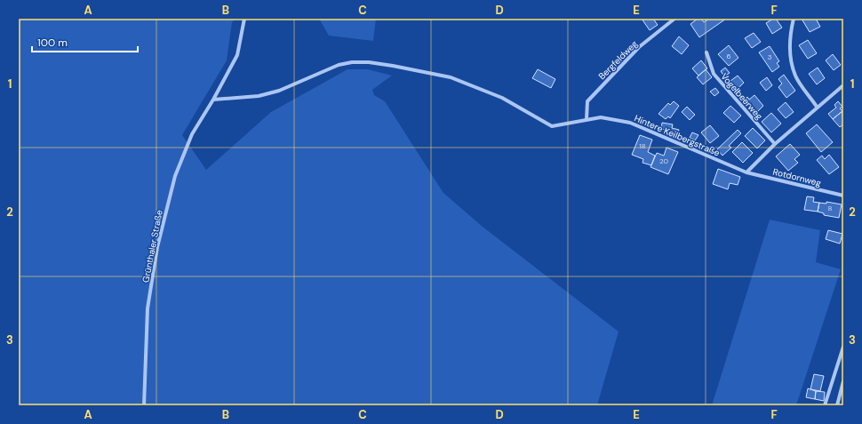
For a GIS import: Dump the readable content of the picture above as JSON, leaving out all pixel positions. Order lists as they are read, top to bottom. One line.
{"streets":{"street":["Bergfeldweg","Vogelbeerweg","Hintere Keilbergstraße","Rotdornweg","Grünthaler Straße"]},"crossings":[["Bergfeldweg","Hintere Keilbergstraße"],["Hintere Keilbergstraße","Rotdornweg"],["Hintere Keilbergstraße","Grünthaler Straße"]],"house_numbers":["6","3","18","20","8"],"scale_bar":"100 m","grid":{"columns":["A","B","C","D","E","F"],"rows":["1","2","3"]}}
